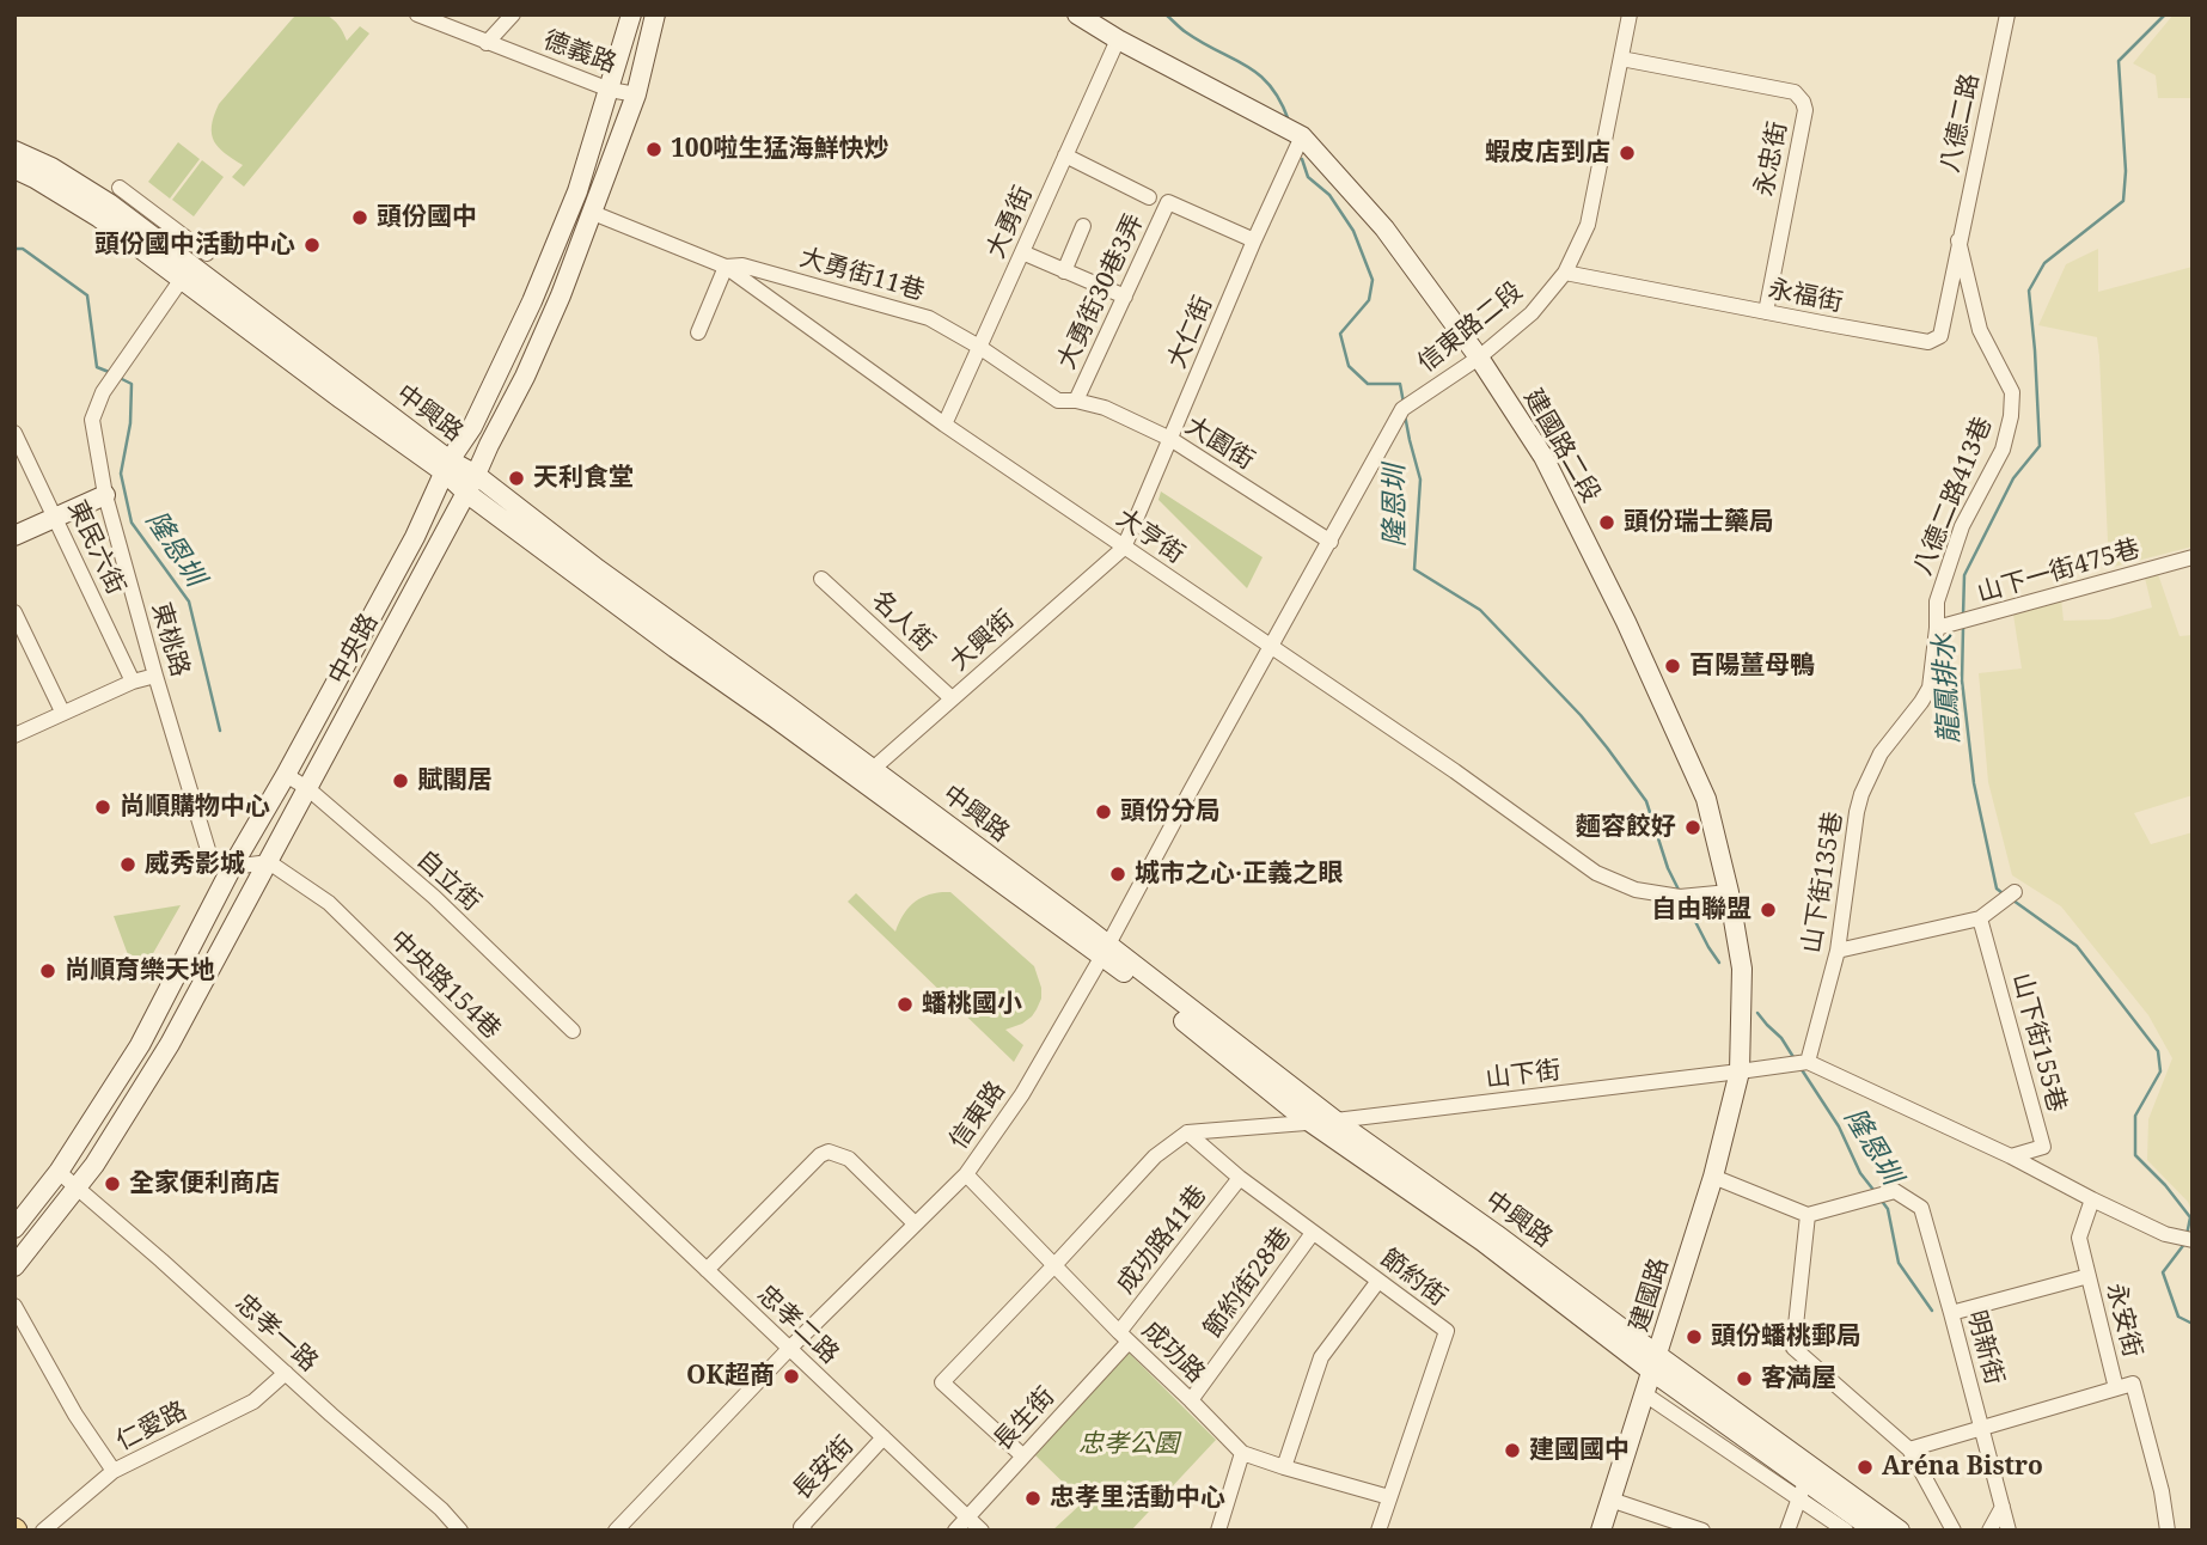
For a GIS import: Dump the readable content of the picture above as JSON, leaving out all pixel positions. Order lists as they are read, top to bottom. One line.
{"streets":{"street":["德義路","八德二路","永忠街","大勇街","大勇街11巷","大勇街30巷3弄","永福街","信東路二段","大仁街","中興路","大園街","建國路二段","八德二路413巷","大亨街","東民六街","山下一街475巷","名人街","東桃路","大興街","中央路","自立街","山下街135巷","中央路154巷","山下街155巷","山下街","信東路","成功路41巷","節約街","節約街28巷","建國路","永安街","忠孝二路","忠孝一路","明新街","成功路","長生街","仁愛路","長安街"]},"crossings":[["德義路","中央路"],["八德二路","永福街"],["八德二路","八德二路413巷"],["永忠街","永福街"],["永忠街","信東路二段"],["大勇街","大勇街11巷"],["大勇街","建國路二段"],["大勇街","大亨街"],["大勇街11巷","大勇街30巷3弄"],["大勇街11巷","大園街"],["大勇街11巷","大亨街"],["大勇街30巷3弄","大仁街"],["大勇街30巷3弄","大園街"],["永福街","信東路二段"],["永福街","八德二路413巷"],["信東路二段","大園街"],["信東路二段","建國路二段"],["信東路二段","大亨街"],["信東路二段","信東路"],["大仁街","大園街"],["大仁街","建國路二段"],["大仁街","大亨街"],["大仁街","大興街"],["中興路","東桃路"],["中興路","大興街"],["中興路","中央路"],["中興路","山下街"],["中興路","信東路"],["中興路","建國路"],["建國路二段","大亨街"],["建國路二段","山下街"],["建國路二段","建國路"],["八德二路413巷","山下一街475巷"],["八德二路413巷","山下街135巷"],["大亨街","大興街"],["大亨街","中央路"],["大亨街","信東路"],["山下一街475巷","山下街135巷"],["名人街","大興街"],["東桃路","中央路"],["中央路","自立街"],["中央路","中央路154巷"],["中央路","忠孝一路"],["山下街135巷","山下街"],["中央路154巷","忠孝二路"],["山下街","節約街"],["山下街","建國路"],["信東路","忠孝二路"],["信東路","成功路"],["成功路41巷","節約街"],["成功路41巷","成功路"],["成功路41巷","長生街"],["節約街","節約街28巷"],["節約街","成功路"],["節約街28巷","成功路"],["忠孝二路","長生街"],["忠孝二路","長安街"],["忠孝一路","仁愛路"],["成功路","長生街"]],"water":["隆恩圳","龍鳳排水"],"parks":["忠孝公園"],"places":["100啦生猛海鮮快炒","蝦皮店到店","頭份國中","頭份國中活動中心","天利食堂","頭份瑞士藥局","百陽薑母鴨","賦閣居","尚順購物中心","頭份分局","麵容餃好","威秀影城","城市之心‧正義之眼","自由聯盟","尚順育樂天地","蟠桃國小","全家便利商店","頭份蟠桃郵局","OK超商","客満屋","建國國中","Aréna Bistro","忠孝里活動中心"]}
